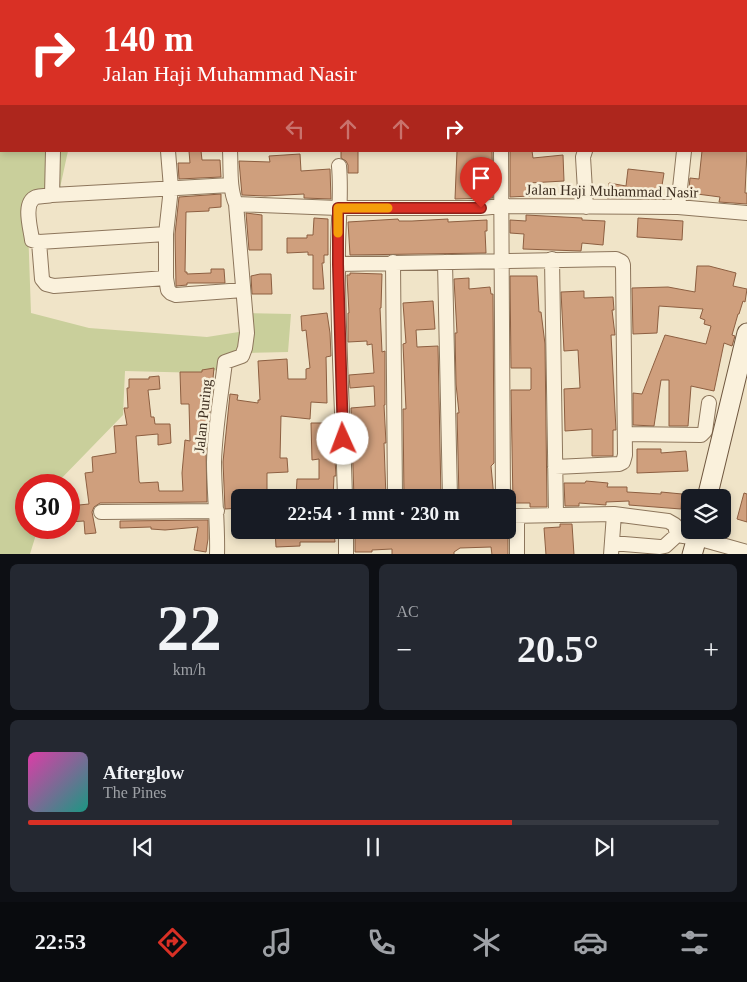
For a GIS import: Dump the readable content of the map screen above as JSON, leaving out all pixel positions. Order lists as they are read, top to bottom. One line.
{"streets":{"street":["Jalan Haji Muhammad Nasir","Jalan Puring"]},"crossings":[["Jalan Haji Muhammad Nasir","Jalan Puring"]],"page":{"turn":["140 m","Jalan Haji Muhammad Nasir"],"limit":"30","trip":"22:54 · 1 mnt · 230 m","tile":[["22","km/h"],"AC"],"heat":["−","20.5°","+"],"song":["Afterglow","The Pines"],"tabs":"22:53"}}
